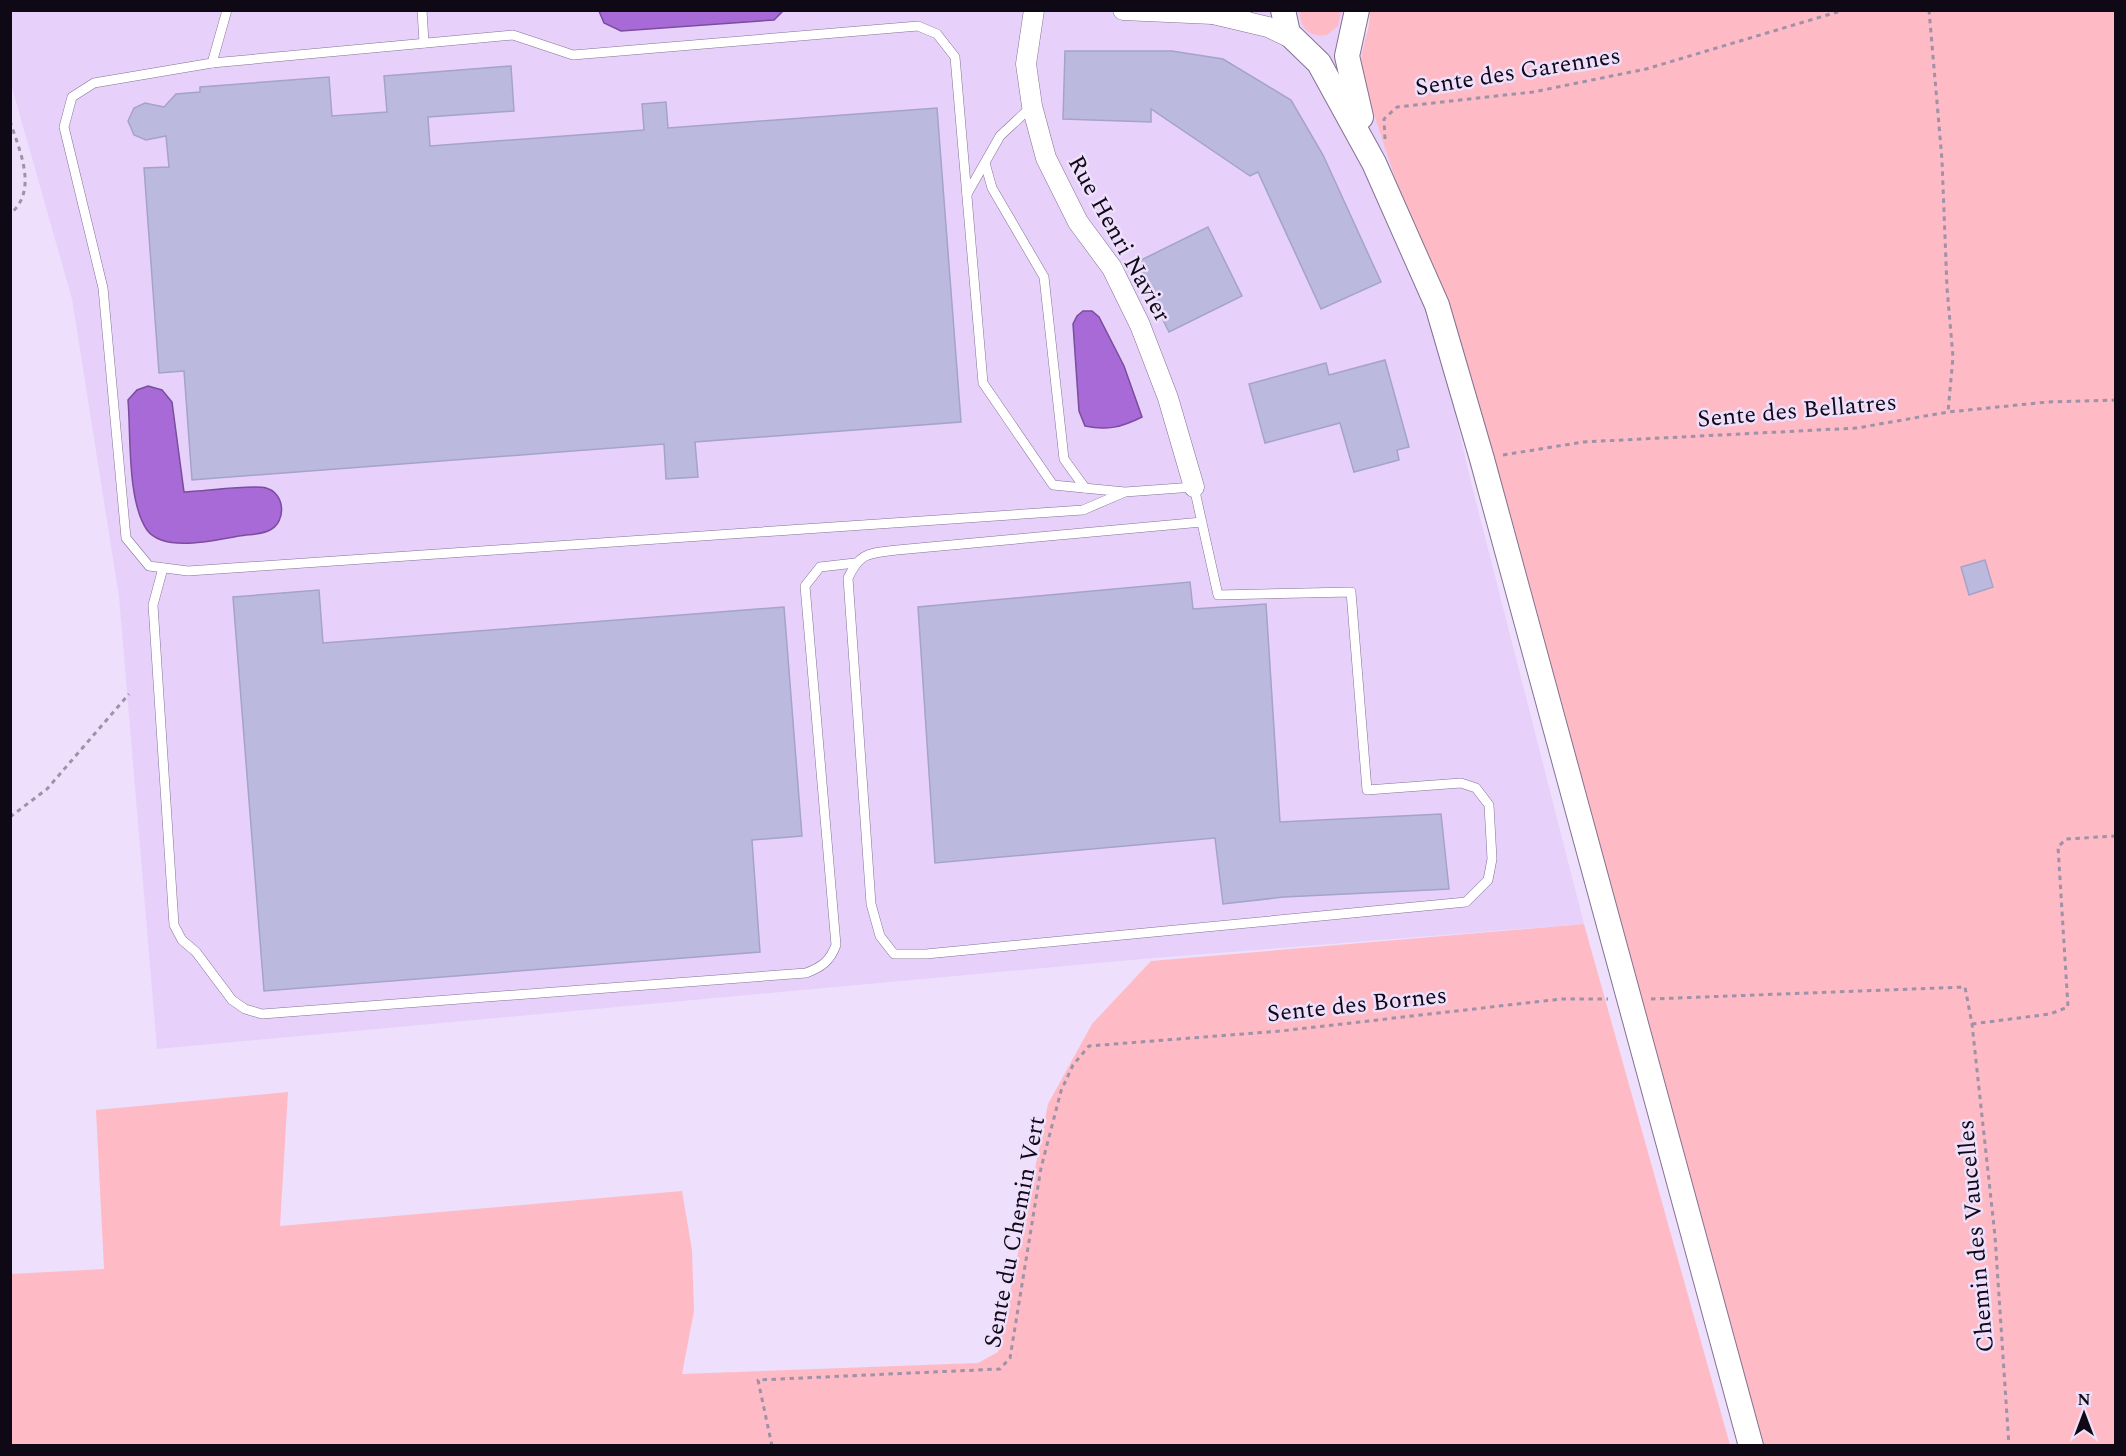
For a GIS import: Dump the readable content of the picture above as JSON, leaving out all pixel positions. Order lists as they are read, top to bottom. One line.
{"streets":{"street":["Rue Henri Navier"],"path":["Sente des Garennes","Sente des Bellatres","Sente des Bornes","Sente du Chemin Vert","Chemin des Vaucelles"]},"crossings":[["Sente des Bornes","Sente du Chemin Vert"],["Sente des Bornes","Chemin des Vaucelles"]],"north":"top"}
